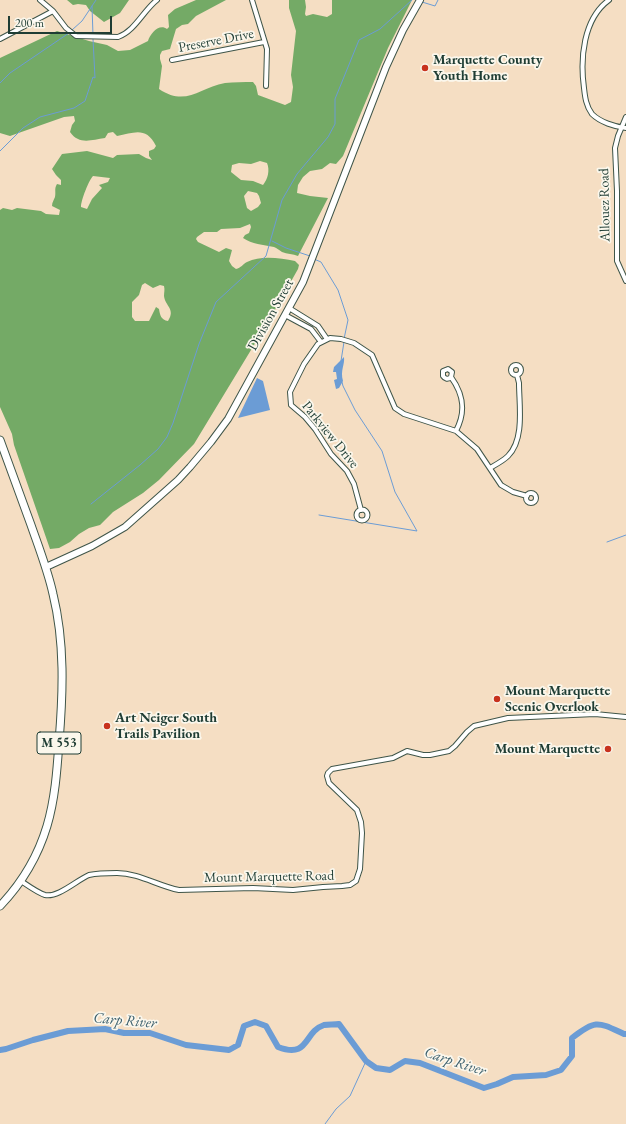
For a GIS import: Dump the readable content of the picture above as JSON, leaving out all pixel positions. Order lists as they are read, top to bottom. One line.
{"streets":{"main road":["M 553"],"street":["Preserve Drive","Allouez Road","Division Street","Parkview Drive","Mount Marquette Road"]},"crossings":[["Division Street","M 553"],["M 553","Mount Marquette Road"]],"water":["Carp River"],"places":["Marquette County Youth Home","Mount Marquette Scenic Overlook","Art Neiger South Trails Pavilion","Mount Marquette"],"scale_bar":"200 m"}
